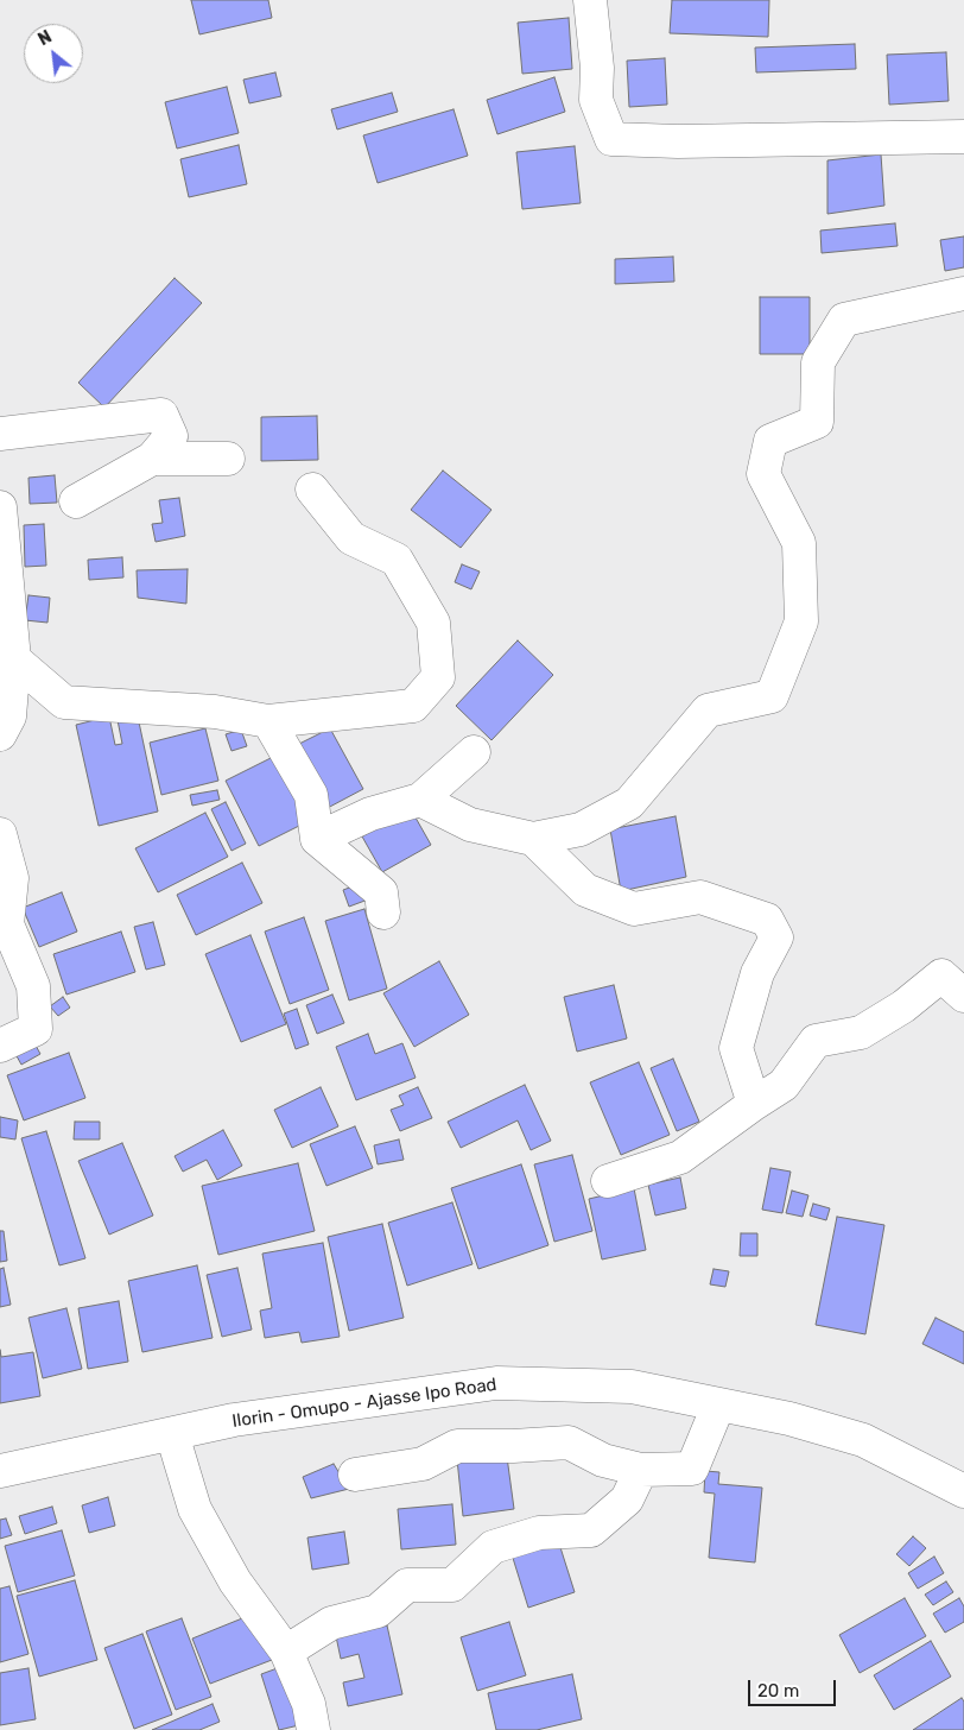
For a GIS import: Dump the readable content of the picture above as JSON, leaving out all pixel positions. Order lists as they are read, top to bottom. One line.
{"streets":{"main road":["Ilorin - Omupo - Ajasse Ipo Road"]},"scale_bar":"20 m","north":"top left"}
